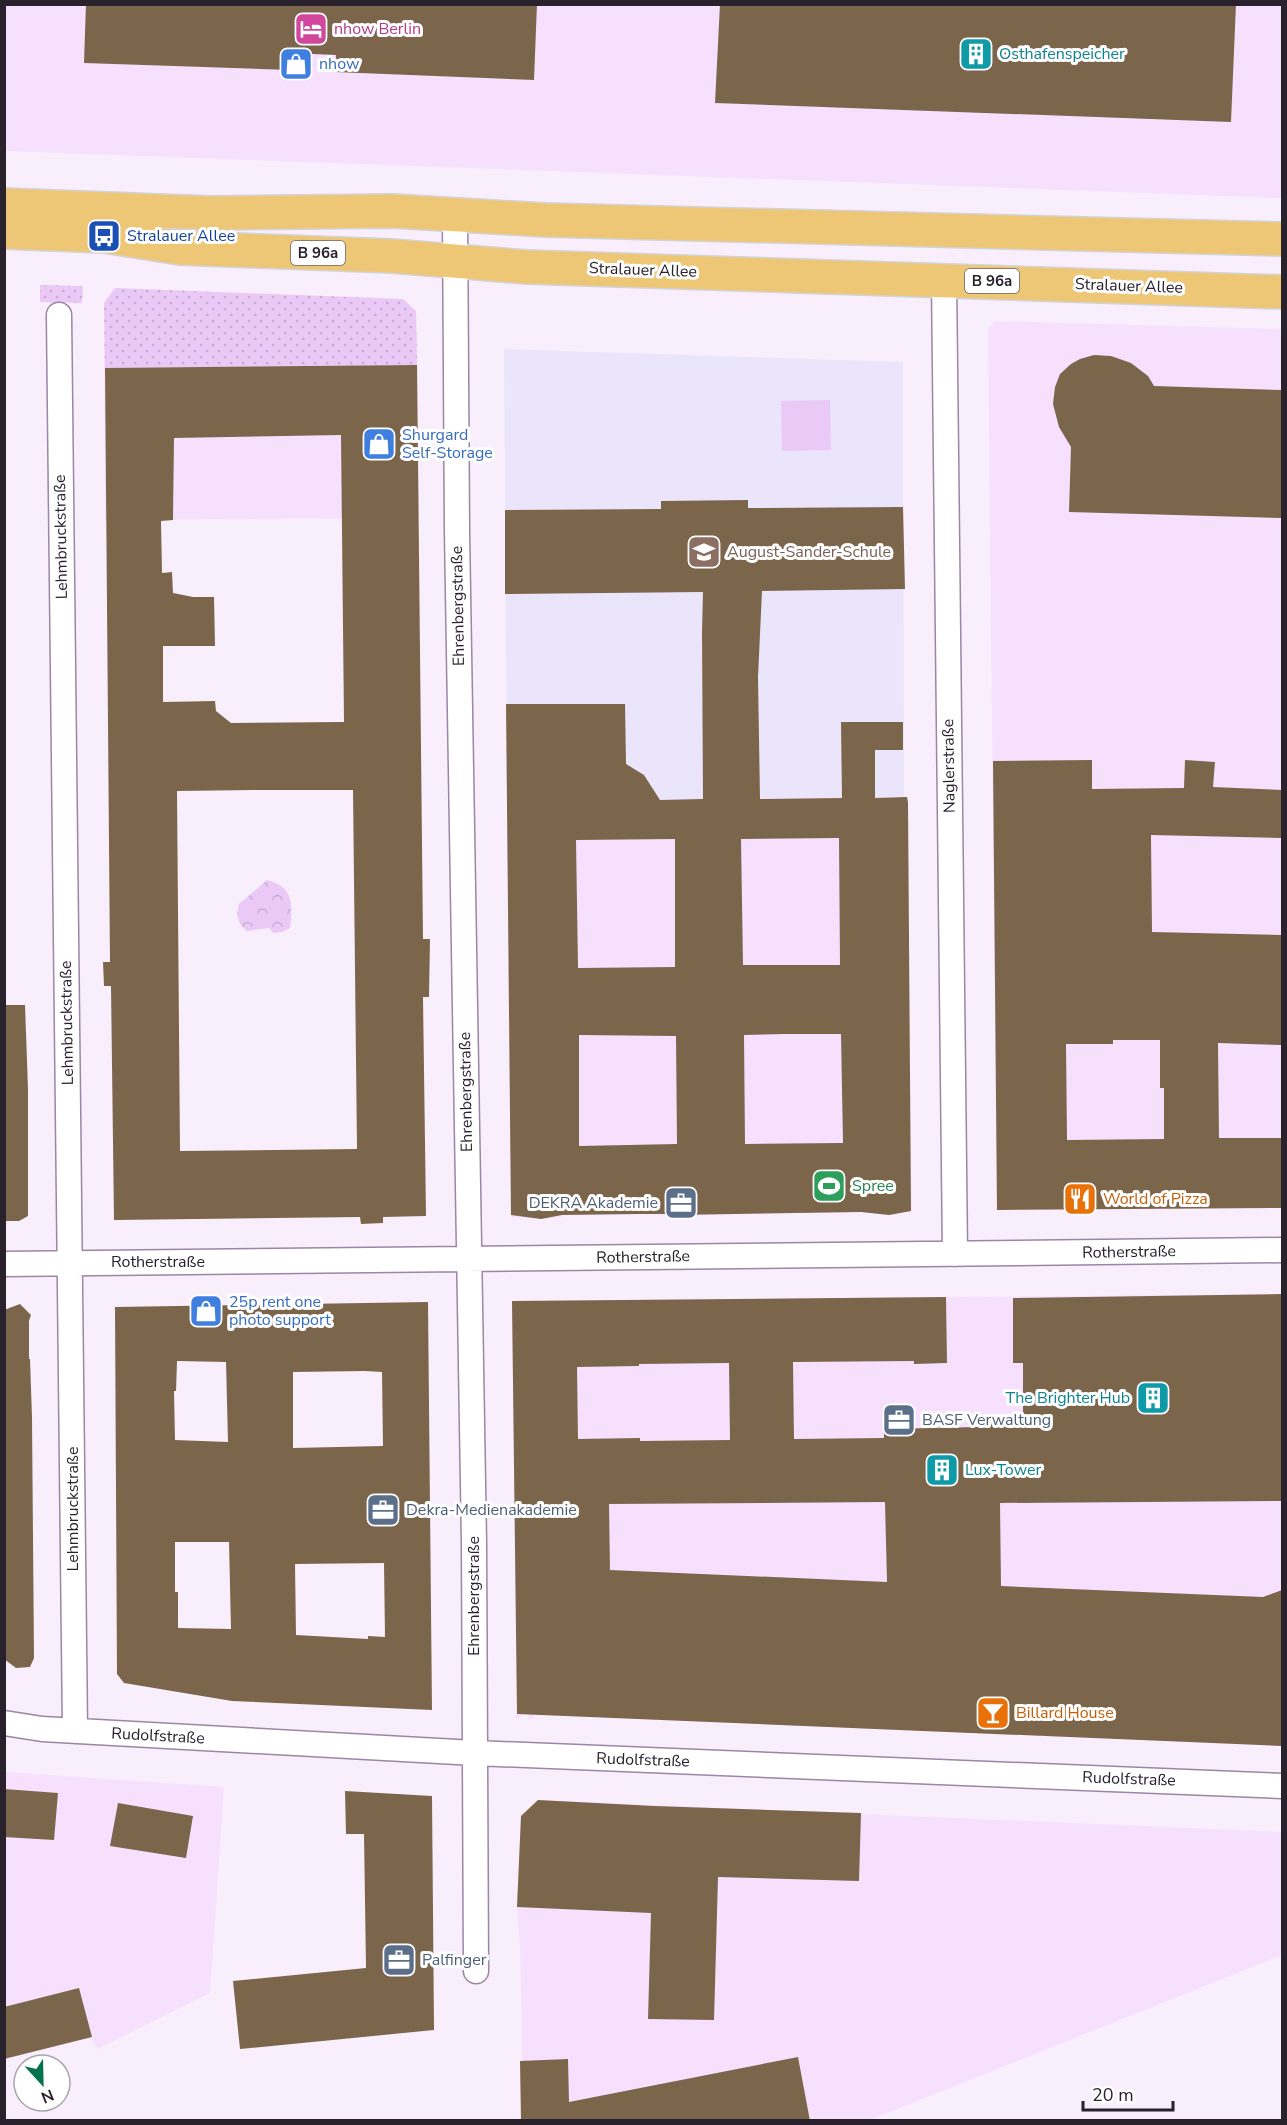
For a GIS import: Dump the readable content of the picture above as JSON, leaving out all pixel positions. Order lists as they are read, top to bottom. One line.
{"streets":{"main road":["B 96a","Stralauer Allee"],"street":["Lehmbruckstraße","Ehrenbergstraße","Naglerstraße","Rotherstraße","Rudolfstraße"]},"crossings":[["Stralauer Allee","Ehrenbergstraße"],["Stralauer Allee","Naglerstraße"],["Lehmbruckstraße","Rotherstraße"],["Lehmbruckstraße","Rudolfstraße"],["Ehrenbergstraße","Rotherstraße"],["Ehrenbergstraße","Rudolfstraße"],["Naglerstraße","Rotherstraße"]],"places":{"hotel":["nhow Berlin"],"building":["Osthafenspeicher","The Brighter Hub","Lux-Tower"],"shop":["nhow","Shurgard Self-Storage","25p rent one photo support"],"bus stop":["Stralauer Allee"],"school or university":["August-Sander-Schule"],"sports":["Spree"],"restaurant":["World of Pizza"],"office":["DEKRA Akademie","BASF Verwaltung","Dekra-Medienakademie","Palfinger"],"bar":["Billard House"]},"scale_bar":"20 m","north":"bottom"}
